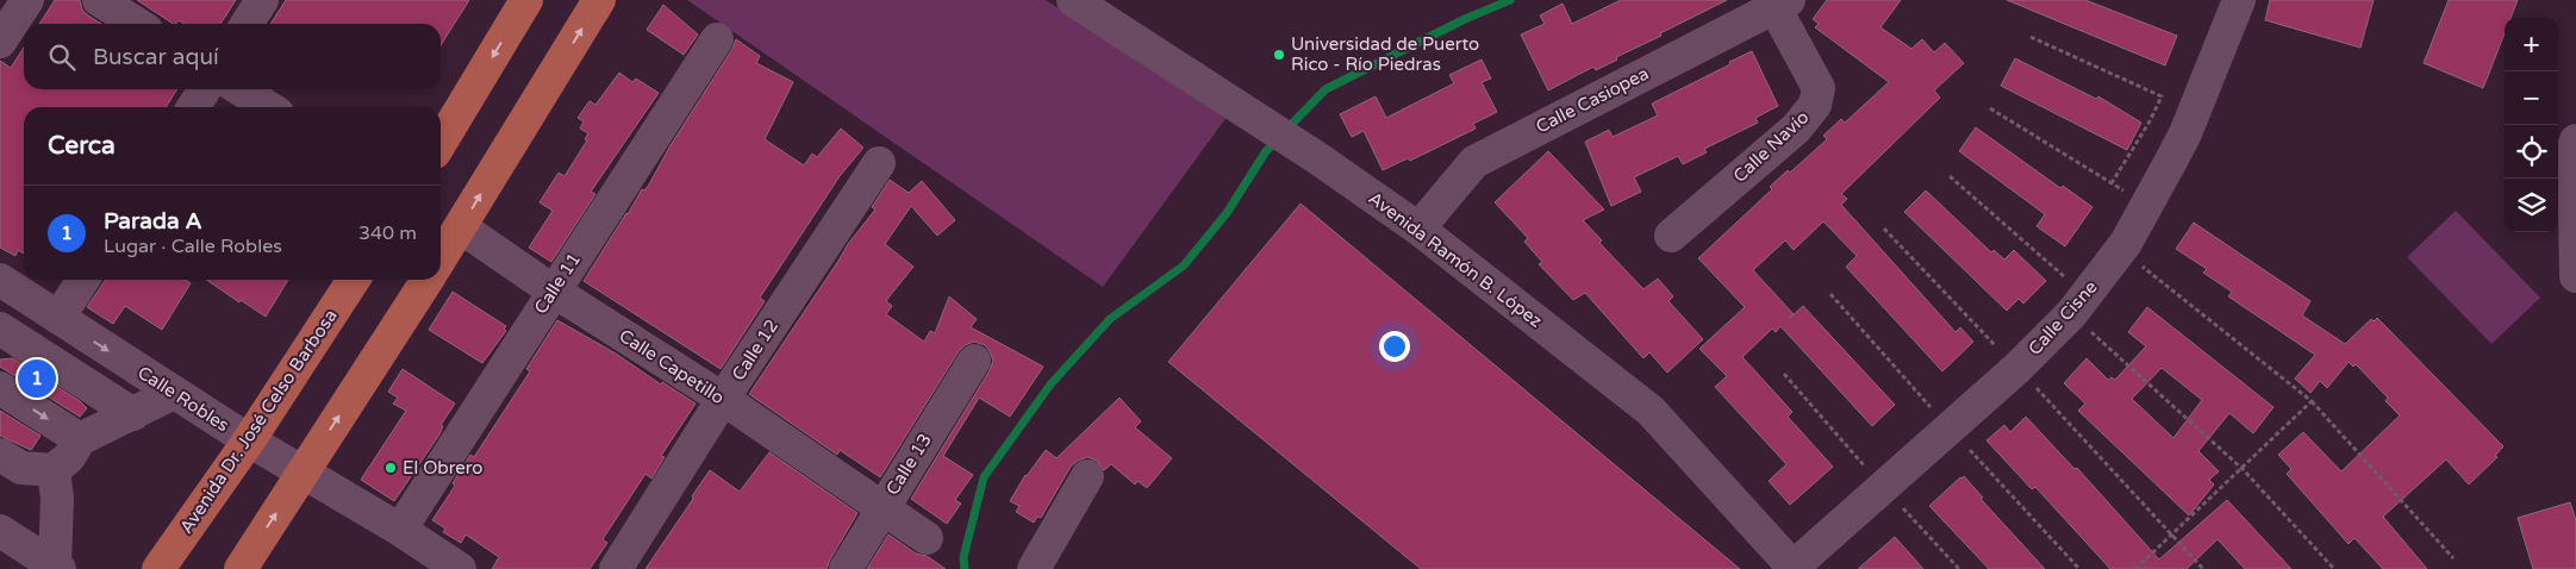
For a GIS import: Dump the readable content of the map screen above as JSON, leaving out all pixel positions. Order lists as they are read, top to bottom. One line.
{"streets":{"main road":["Avenida Dr. José Celso Barbosa"],"street":["Calle Casiopea","Calle Navío","Avenida Ramón B. López","Calle 11","Calle Cisne","Calle 12","Calle Capetillo","Calle Robles","Calle 13"]},"crossings":[["Calle Casiopea","Calle Navío"],["Calle Casiopea","Avenida Ramón B. López"],["Avenida Ramón B. López","Calle Cisne"],["Calle 11","Calle Capetillo"],["Calle 11","Calle Robles"],["Calle 12","Calle Capetillo"],["Calle Capetillo","Calle 13"],["Calle Robles","Avenida Dr. José Celso Barbosa"]],"places":["Universidad de Puerto Rico - Río Piedras","El Obrero"],"page":{"map_buttons":["+","−"],"search":"Buscar aquí","heading":"Cerca","list":[{"mark":"1","name":"Parada A","note":"Lugar · Calle Robles","value":"340 m"}],"pins":"1"}}
